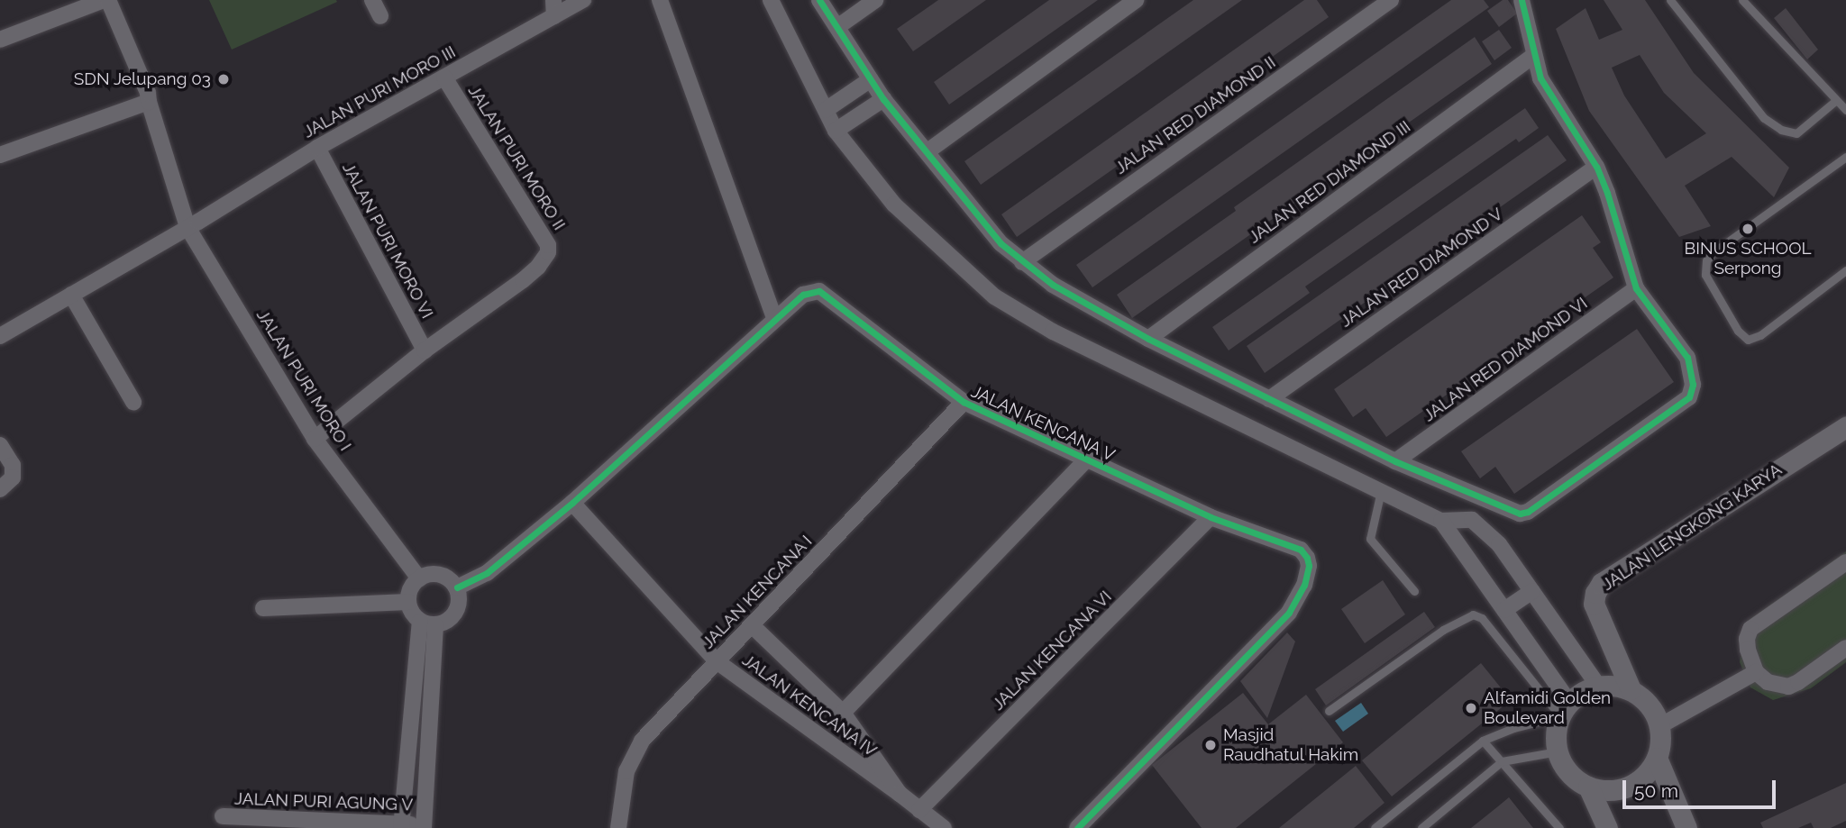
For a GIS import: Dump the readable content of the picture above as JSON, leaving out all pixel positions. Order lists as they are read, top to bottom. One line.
{"streets":{"street":["JALAN PURI MORO III","JALAN RED DIAMOND II","JALAN PURI MORO II","JALAN RED DIAMOND III","JALAN PURI MORO VI","JALAN RED DIAMOND V","JALAN RED DIAMOND VI","JALAN PURI MORO I","JALAN KENCANA V","JALAN LENGKONG KARYA","JALAN KENCANA I","JALAN KENCANA VI","JALAN KENCANA IV","JALAN PURI AGUNG V"]},"crossings":[["JALAN PURI MORO III","JALAN PURI MORO II"],["JALAN PURI MORO III","JALAN PURI MORO VI"],["JALAN PURI MORO III","JALAN PURI MORO I"],["JALAN PURI MORO II","JALAN PURI MORO VI"],["JALAN PURI MORO I","JALAN KENCANA V"],["JALAN KENCANA V","JALAN KENCANA I"],["JALAN KENCANA V","JALAN KENCANA VI"],["JALAN KENCANA V","JALAN KENCANA IV"],["JALAN KENCANA I","JALAN KENCANA IV"],["JALAN KENCANA VI","JALAN KENCANA IV"]],"places":["SDN Jelupang 03","BINUS SCHOOL Serpong","Alfamidi Golden Boulevard","Masjid Raudhatul Hakim"],"scale_bar":"50 m"}
